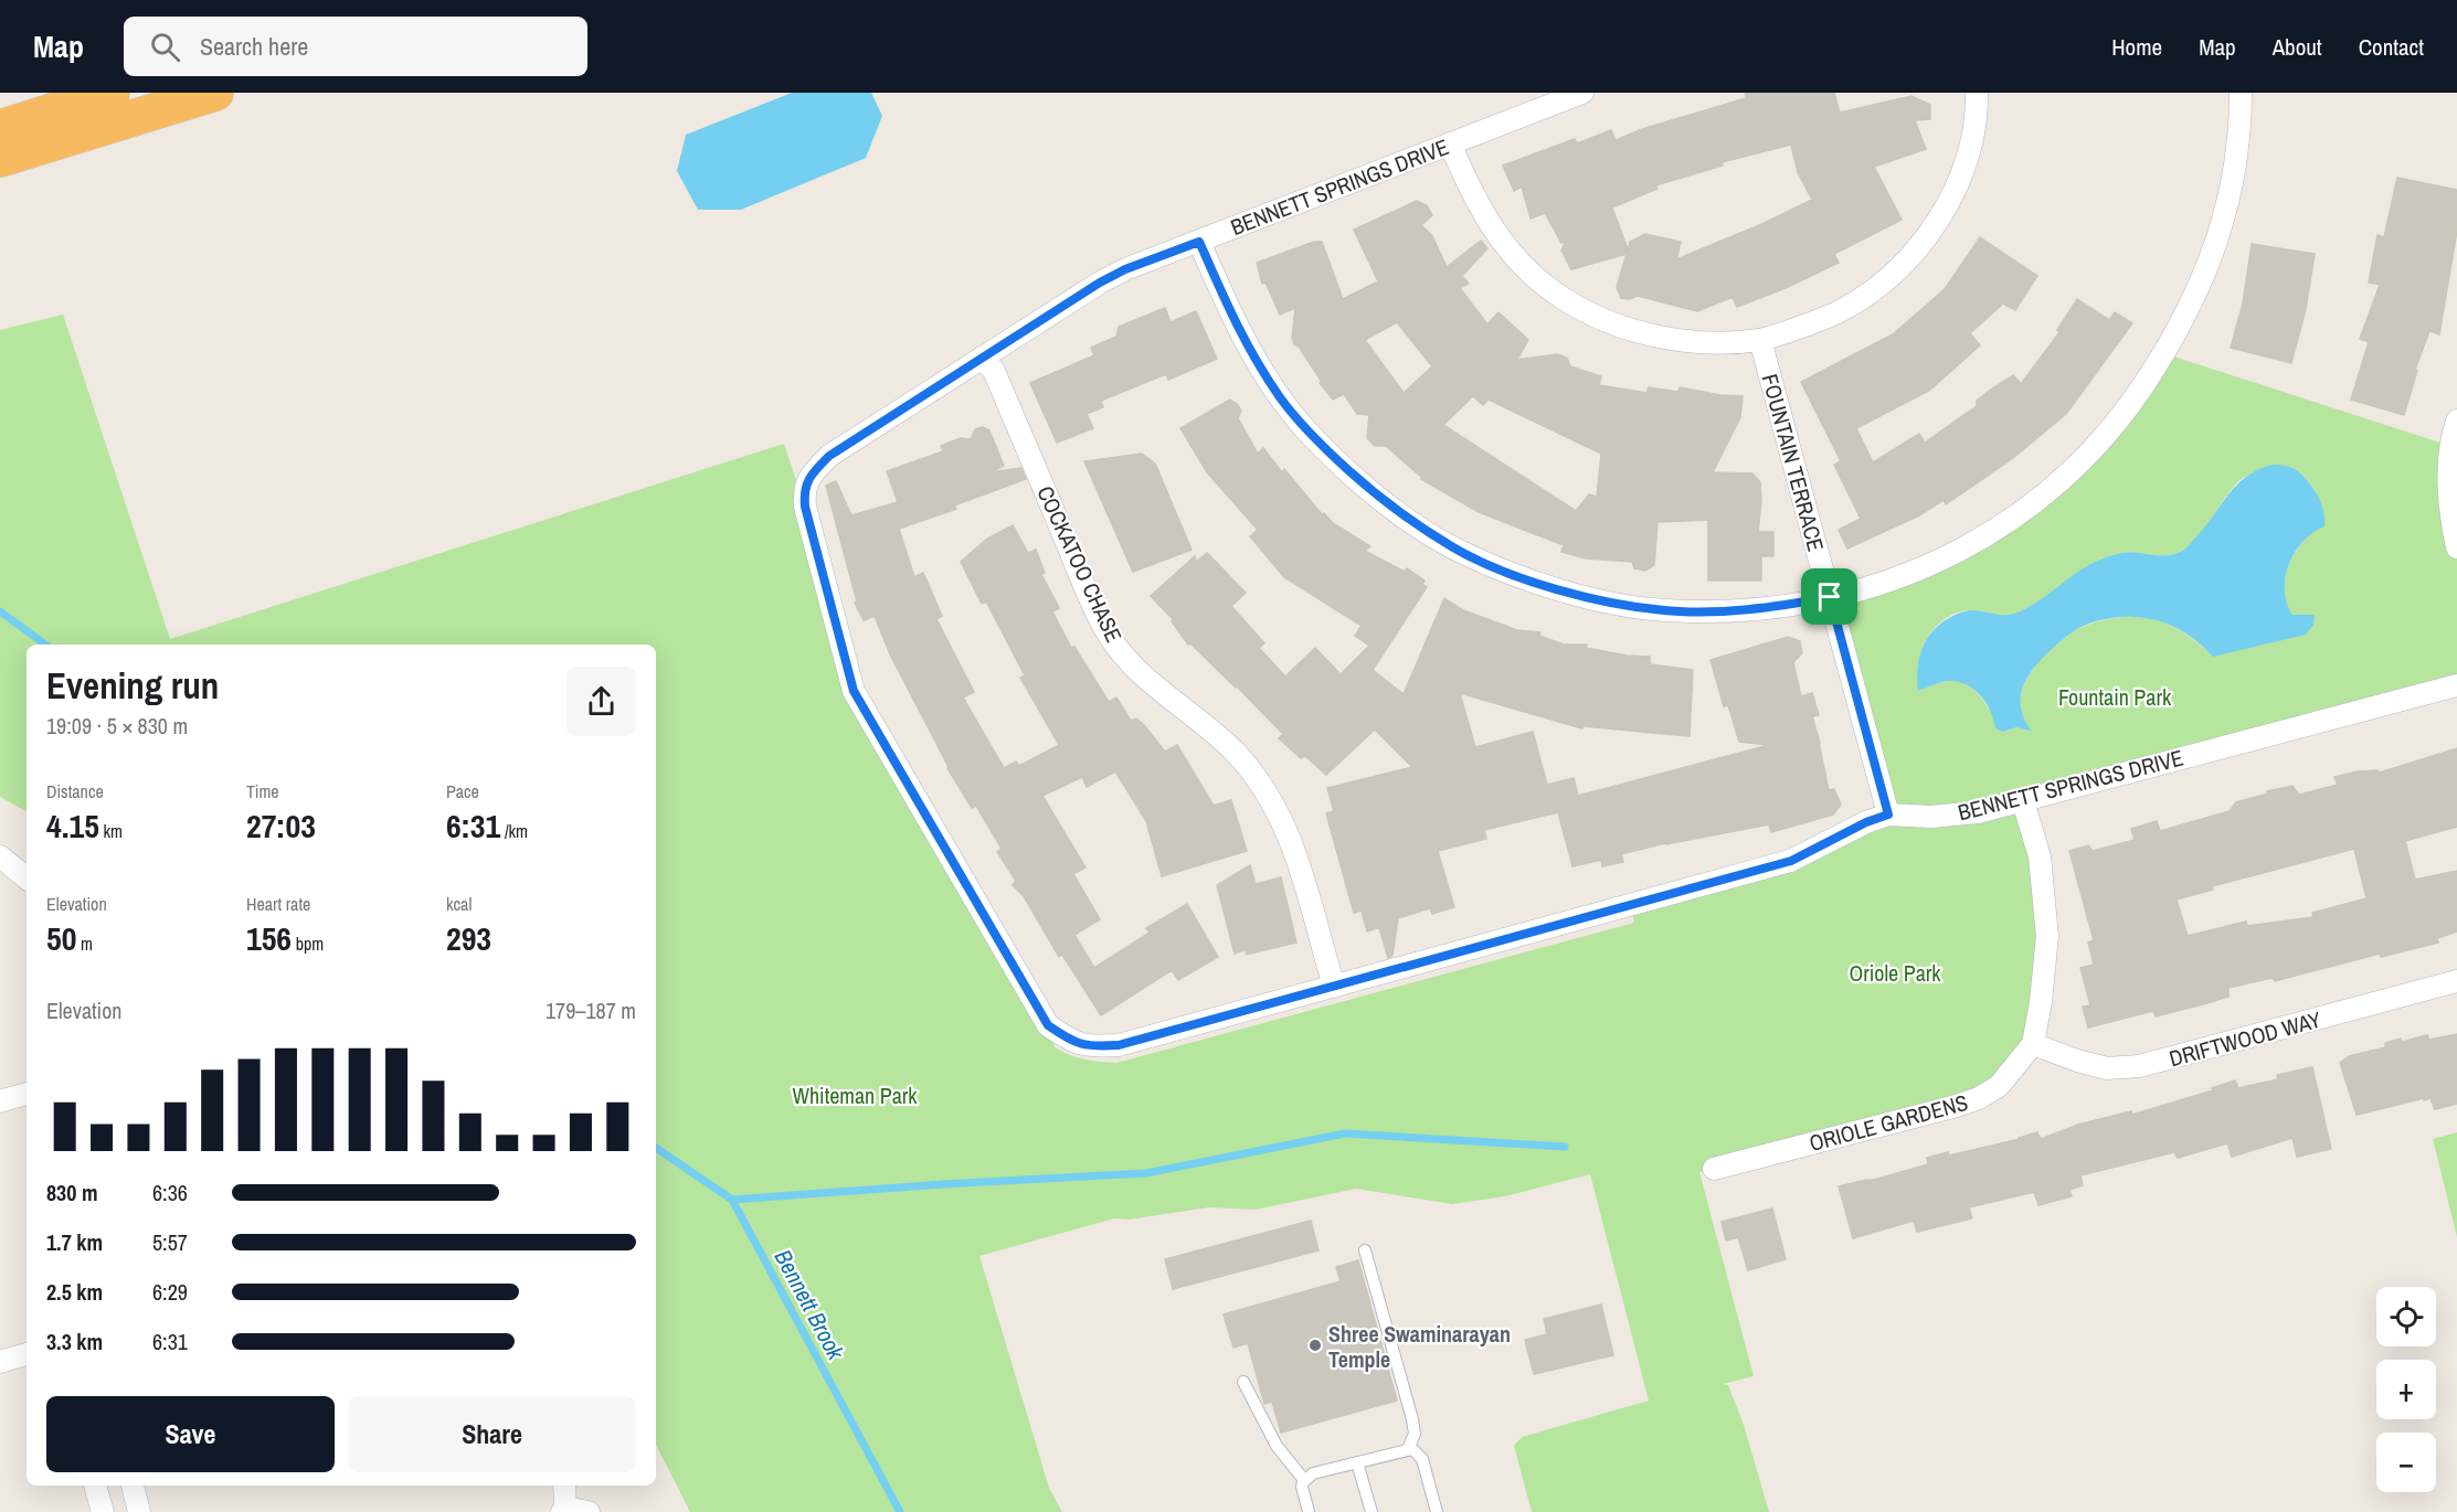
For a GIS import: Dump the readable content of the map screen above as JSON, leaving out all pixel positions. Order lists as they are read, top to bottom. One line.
{"streets":{"street":["BENNETT SPRINGS DRIVE","FOUNTAIN TERRACE","COCKATOO CHASE","DRIFTWOOD WAY","ORIOLE GARDENS"]},"crossings":[["BENNETT SPRINGS DRIVE","FOUNTAIN TERRACE"],["BENNETT SPRINGS DRIVE","COCKATOO CHASE"],["DRIFTWOOD WAY","ORIOLE GARDENS"]],"water":["Bennett Brook"],"parks":["Fountain Park","Oriole Park","Whiteman Park"],"places":["Shree Swaminarayan Temple"],"page":{"header":"Map","search":"Search here","nav":["Home","Map","About","Contact"],"heading":["Evening run","19:09 · 5 × 830 m"],"stats":[["Distance","4.15 km"],["Time","27:03"],["Pace","6:31 /km"],["Elevation","50 m"],["Heart rate","156 bpm"],["kcal","293"]],"chart":["Elevation","179–187 m"],"list":[{"name":"830 m","note":"6:36"},{"name":"1.7 km","note":"5:57"},{"name":"2.5 km","note":"6:29"},{"name":"3.3 km","note":"6:31"}],"map_buttons":["+","−"],"buttons":["Save","Share"]}}
